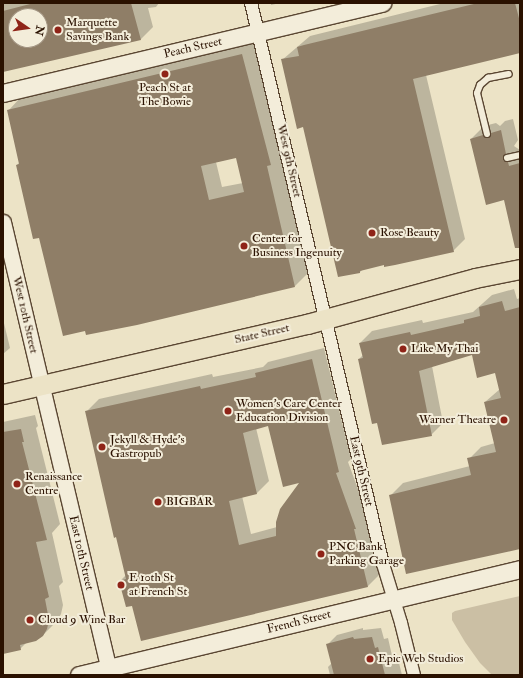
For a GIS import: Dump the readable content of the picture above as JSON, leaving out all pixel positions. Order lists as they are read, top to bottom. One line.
{"streets":{"main road":["Peach Street","State Street","French Street"],"street":["West 9th Street","West 10th Street","East 9th Street","East 10th Street"]},"crossings":[["Peach Street","West 9th Street"],["West 9th Street","State Street"],["West 9th Street","East 9th Street"],["West 10th Street","State Street"],["West 10th Street","East 10th Street"],["State Street","East 9th Street"],["State Street","East 10th Street"],["East 9th Street","French Street"],["East 10th Street","French Street"]],"places":["Marquette Savings Bank","Peach St at The Bowie","Rose Beauty","Center for Business Ingenuity","Like My Thai","Women's Care Center Education Division","Warner Theatre","Jekyll & Hyde's Gastropub","Renaissance Centre","BIGBAR","PNC Bank Parking Garage","E 10th St at French St","Cloud 9 Wine Bar","Epic Web Studios"],"north":"right"}
